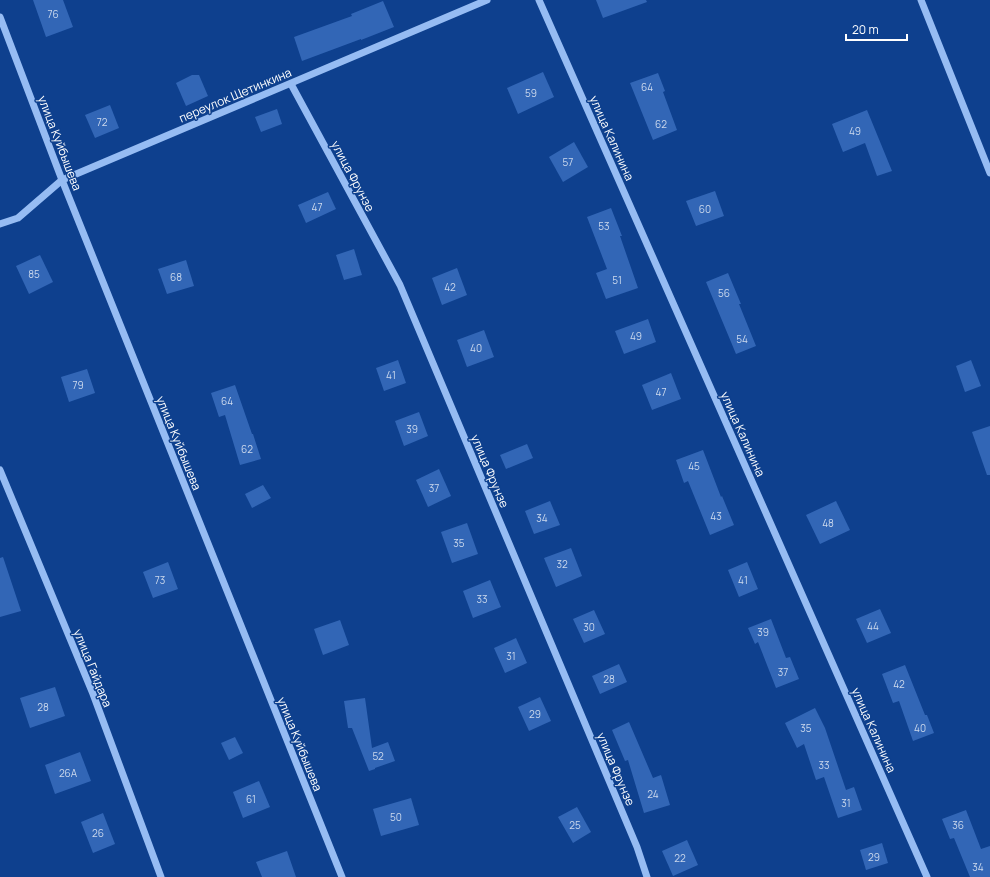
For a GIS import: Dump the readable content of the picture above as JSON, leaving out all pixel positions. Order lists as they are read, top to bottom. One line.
{"streets":{"street":["переулок Щетинкина","улица Калинина","улица Куйбышева","улица Фрунзе","улица Гайдара"]},"crossings":[["переулок Щетинкина","улица Куйбышева"],["переулок Щетинкина","улица Фрунзе"]],"house_numbers":["76","64","59","72","62","49","57","47","60","53","85","68","51","42","56","49","54","40","41","79","47","64","39","62","45","37","43","34","48","35","32","73","41","33","44","30","39","31","37","28","42","28","29","35","40","52","33","26А","24","61","31","50","25","36","26","29","22","34"],"scale_bar":"20 m"}
